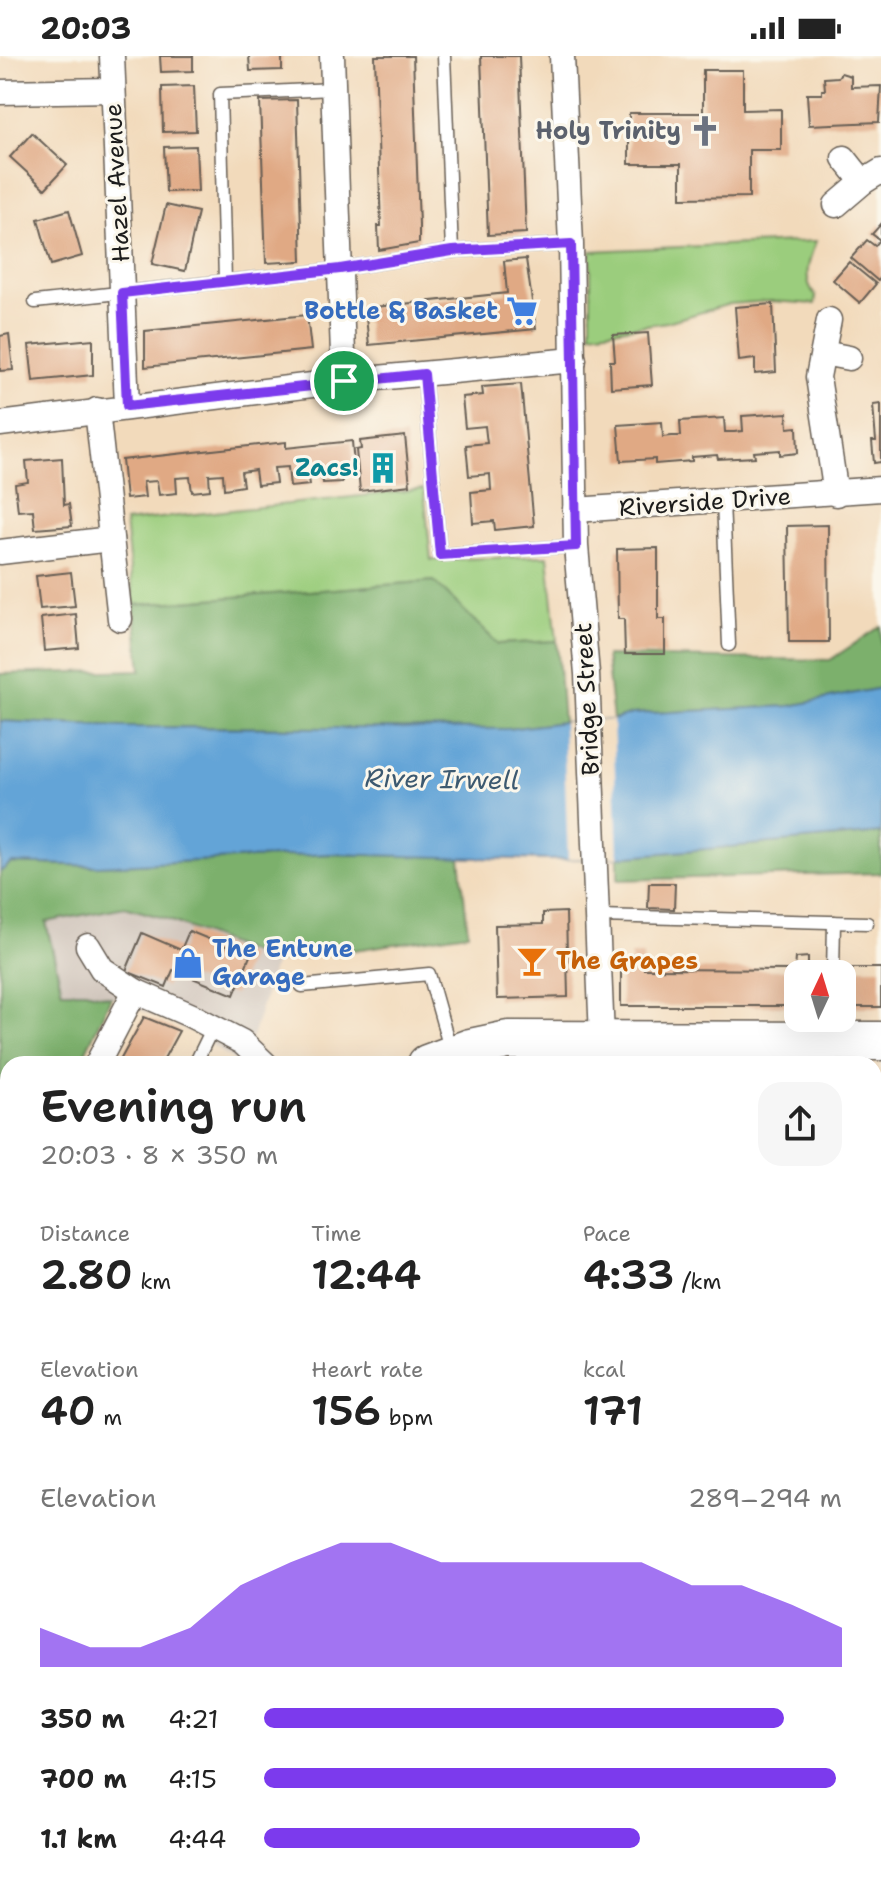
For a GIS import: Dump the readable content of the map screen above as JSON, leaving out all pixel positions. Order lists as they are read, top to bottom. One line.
{"streets":{"street":["Hazel Avenue","Riverside Drive","Bridge Street"]},"crossings":[["Riverside Drive","Bridge Street"]],"water":["River Irwell"],"places":{"church":["Holy Trinity"],"supermarket":["Bottle & Basket"],"building":["Zacs!"],"bar":["The Grapes"],"shop":["The Entune Garage"]},"north":"top","page":{"status":"20:03","heading":["Evening run","20:03 · 8 × 350 m"],"stats":[["Distance","2.80 km"],["Time","12:44"],["Pace","4:33 /km"],["Elevation","40 m"],["Heart rate","156 bpm"],["kcal","171"]],"chart":["Elevation","289–294 m"],"list":[{"name":"350 m","note":"4:21"},{"name":"700 m","note":"4:15"},{"name":"1.1 km","note":"4:44"}]}}
